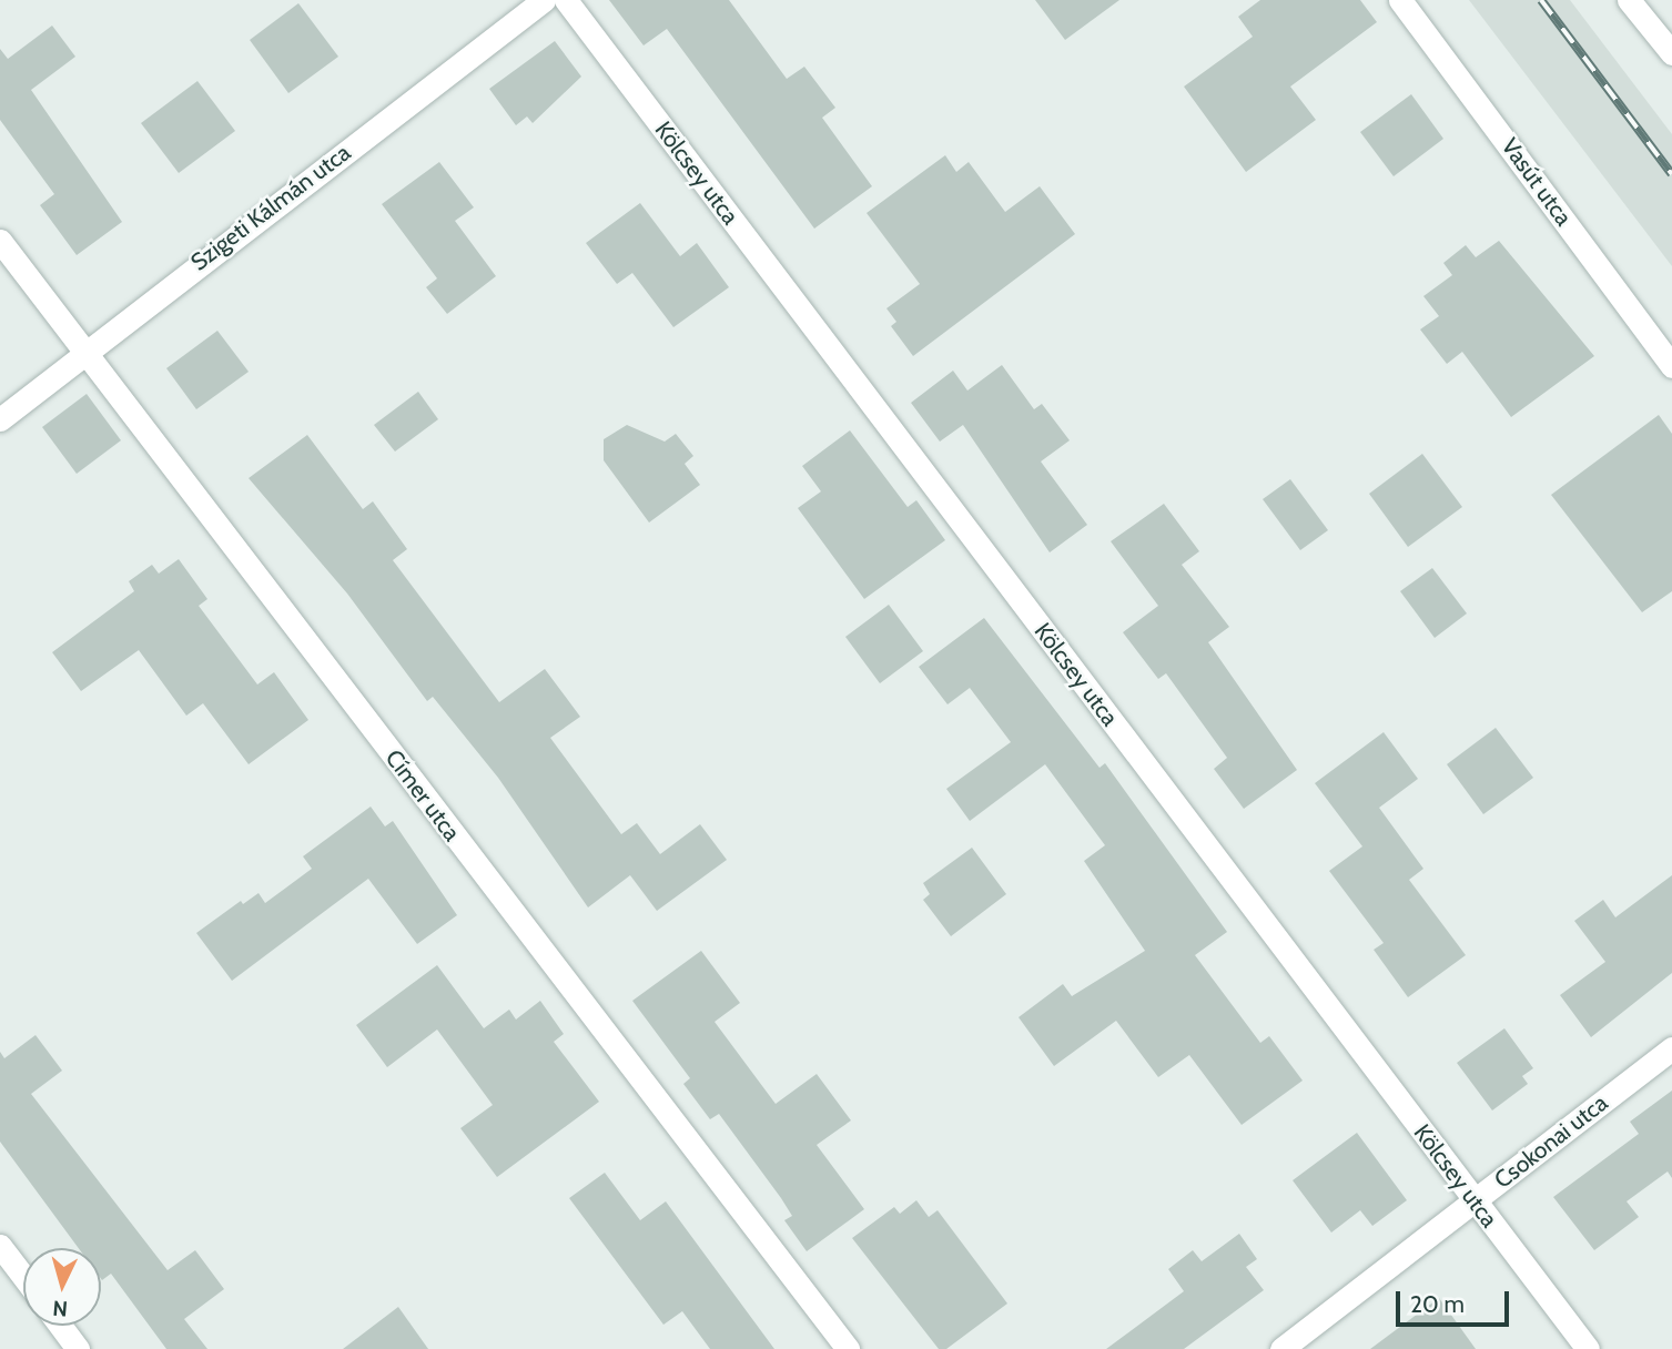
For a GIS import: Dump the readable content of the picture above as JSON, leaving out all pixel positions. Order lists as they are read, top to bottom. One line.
{"streets":{"street":["Kölcsey utca","Vasút utca","Szigeti Kálmán utca","Címer utca","Csokonai utca"]},"crossings":[["Kölcsey utca","Csokonai utca"],["Szigeti Kálmán utca","Címer utca"]],"scale_bar":"20 m","north":"bottom"}
